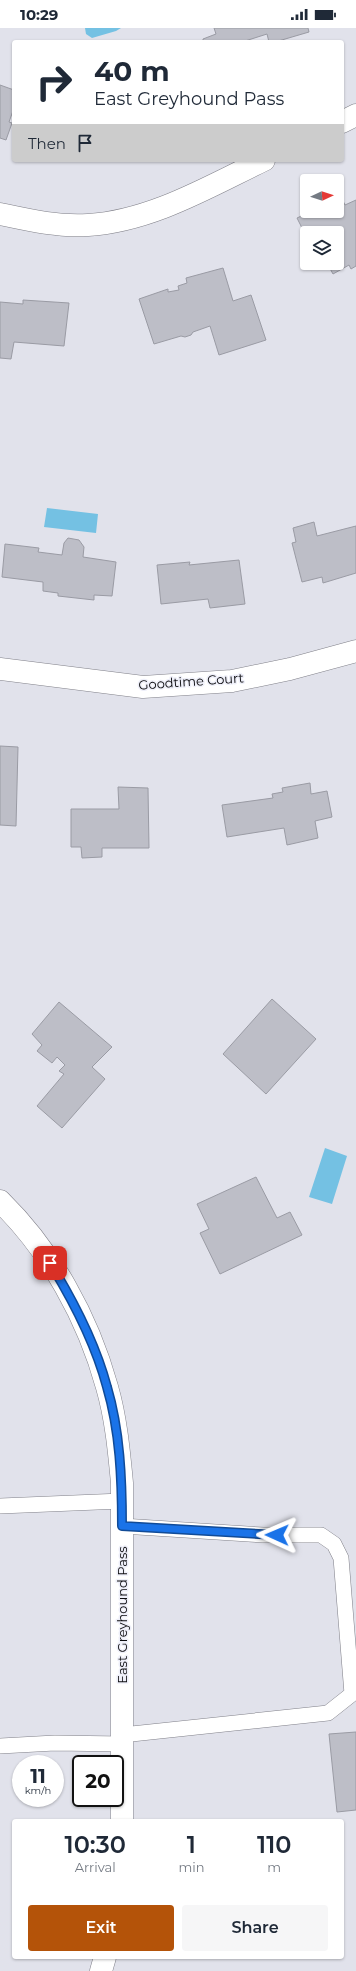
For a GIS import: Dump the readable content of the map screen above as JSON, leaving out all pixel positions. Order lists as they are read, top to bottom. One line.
{"streets":{"street":["Goodtime Court","East Greyhound Pass"]},"north":"right","page":{"status":"10:29","turn":["40 m","East Greyhound Pass"],"then":"Then","speed":"11 km/h","limit":"20","eta":["10:30","Arrival","1","min","110","m"],"buttons":["Exit","Share"]}}
